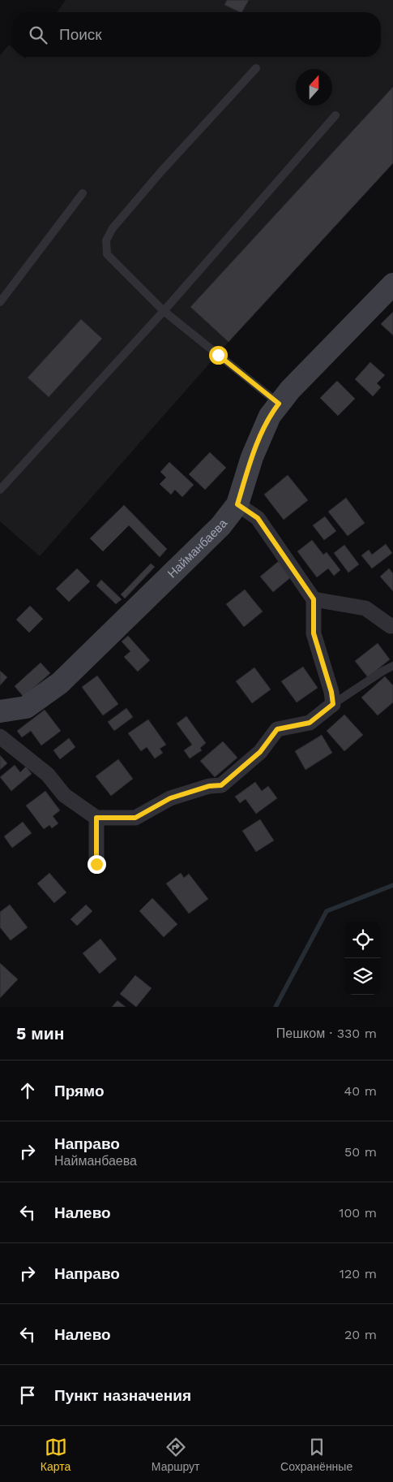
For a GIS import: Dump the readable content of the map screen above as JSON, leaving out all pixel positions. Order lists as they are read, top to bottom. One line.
{"streets":{"main road":["Найманбаева"]},"north":"top","page":{"search":"Поиск","heading":["5 мин","Пешком · 330 m"],"list":[["Прямо","40 m"],["Направо","Найманбаева","50 m"],["Налево","100 m"],["Направо","120 m"],["Налево","20 m"],"Пункт назначения"],"nav":["Карта","Маршрут","Сохранённые"]}}
